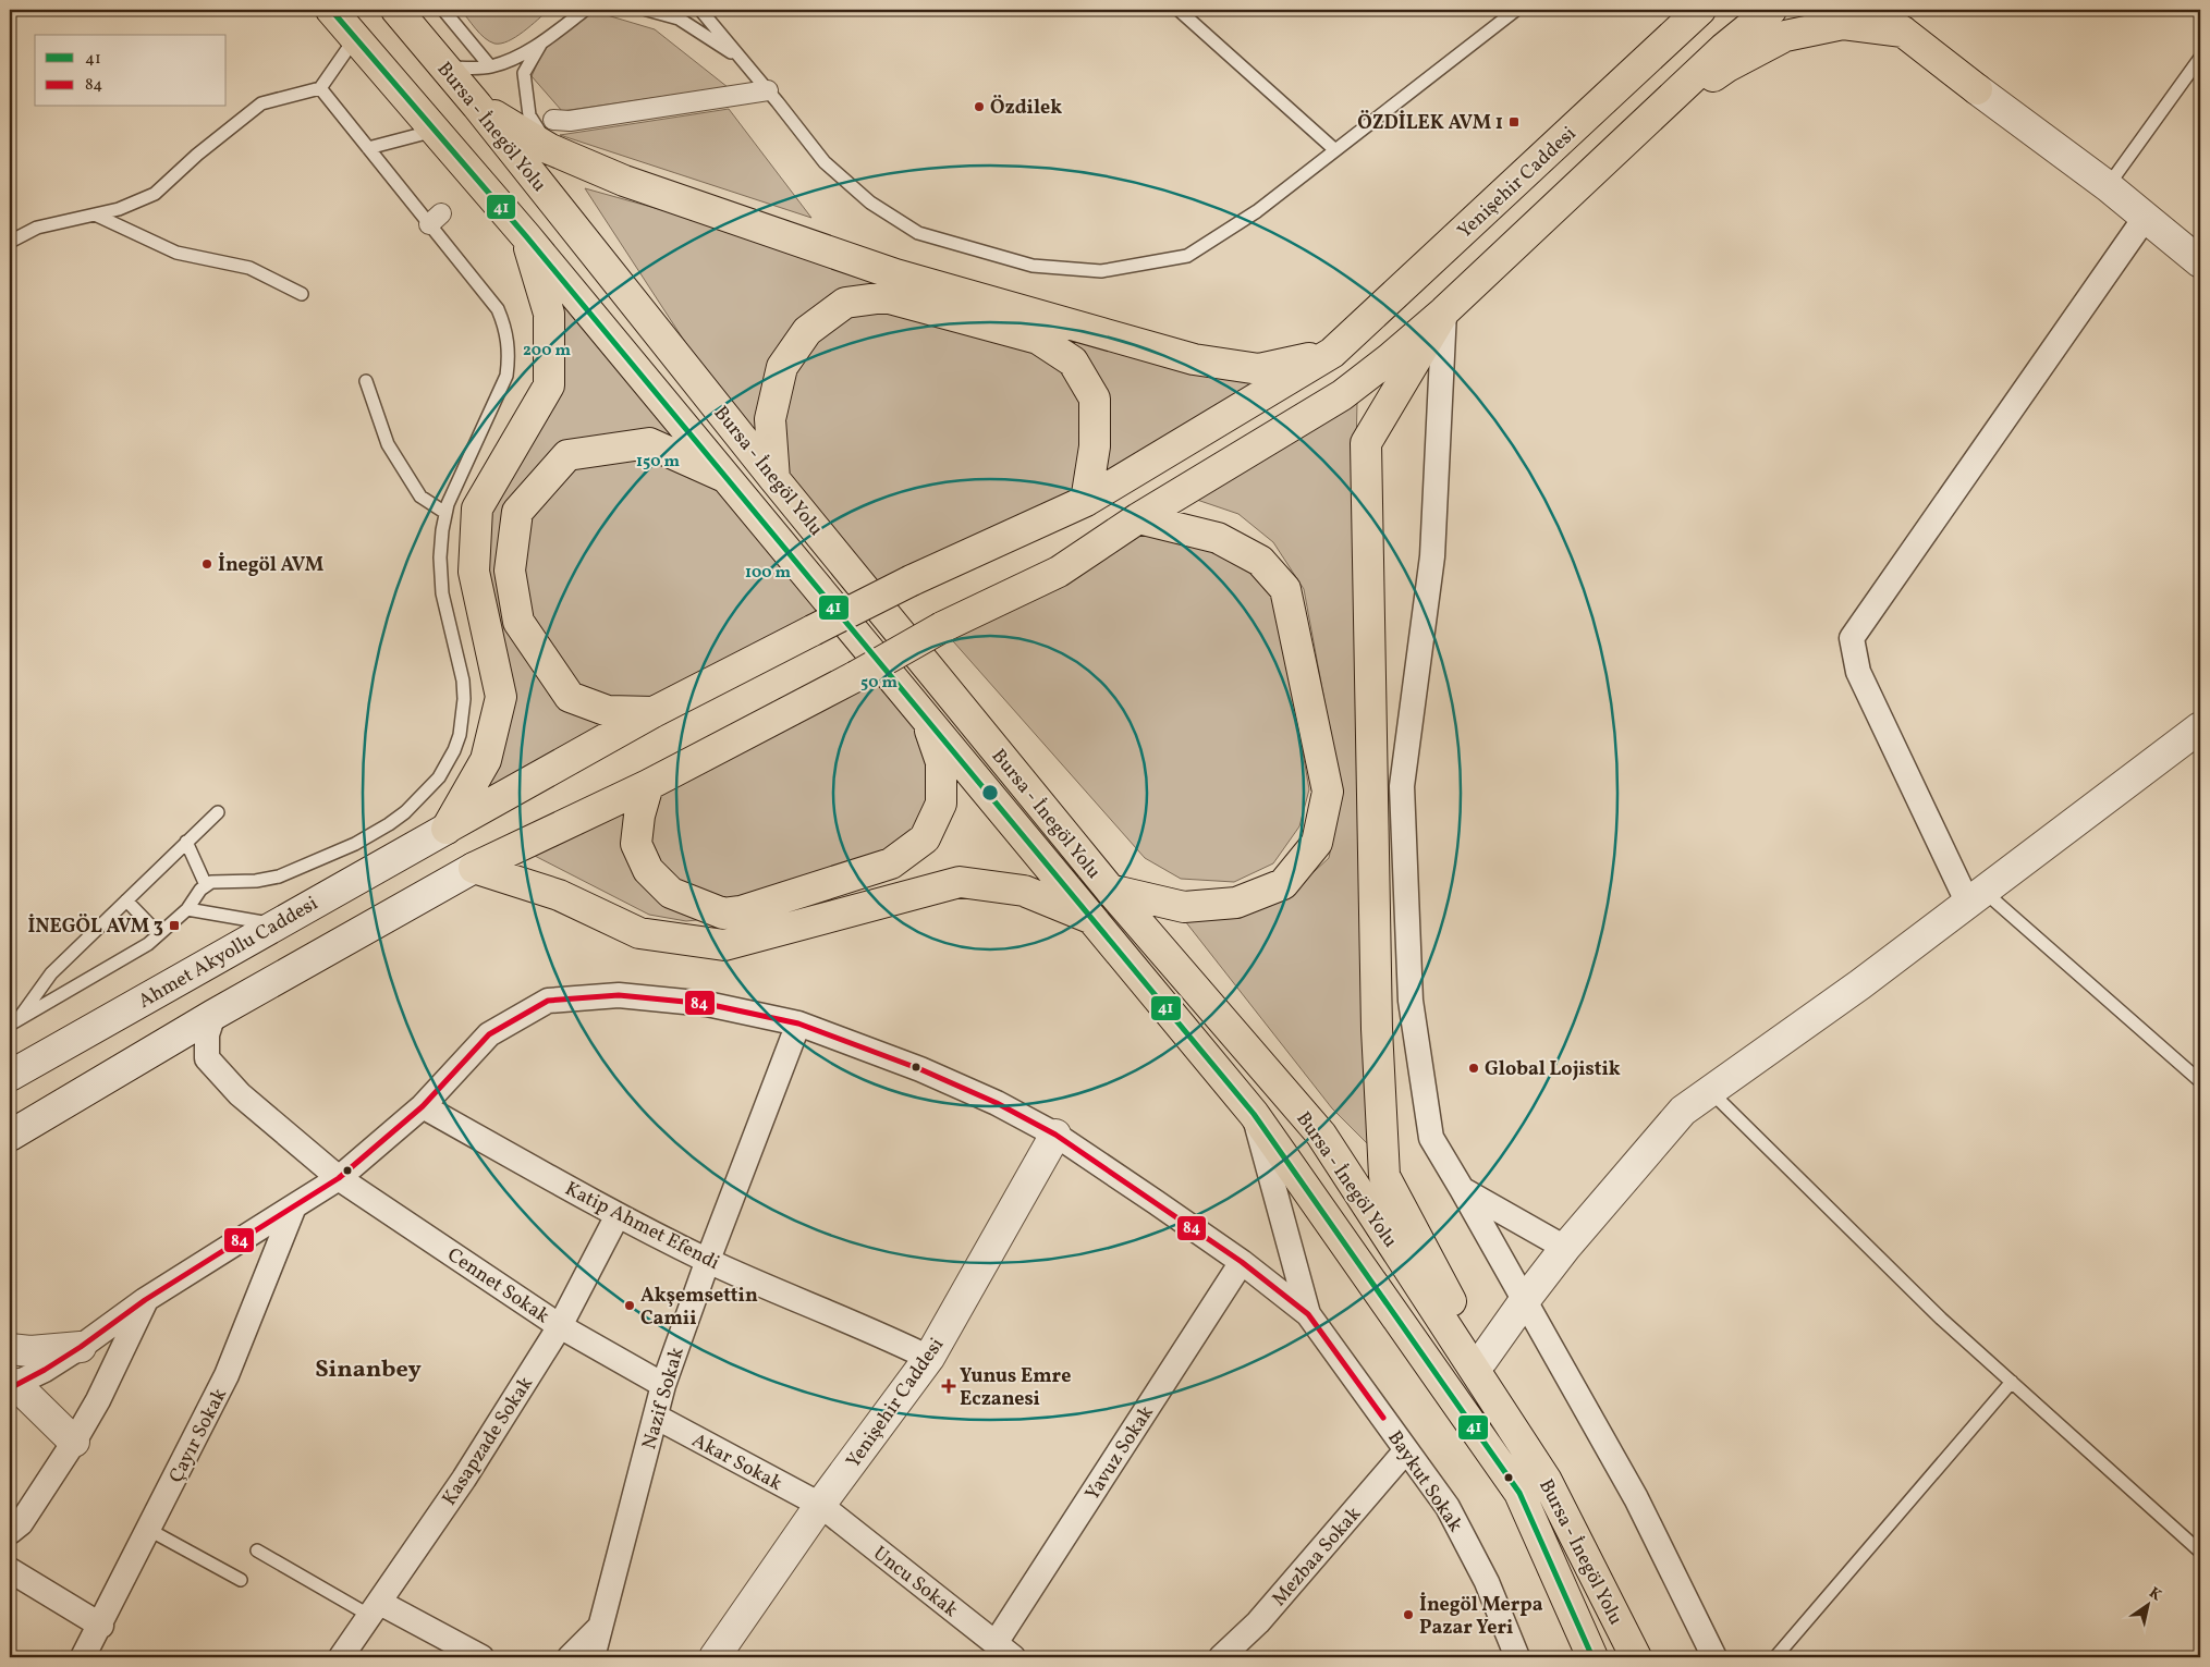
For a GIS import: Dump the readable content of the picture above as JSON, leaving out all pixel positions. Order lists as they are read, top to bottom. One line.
{"streets":{"highway":["Bursa - İnegöl Yolu","Yenişehir Caddesi"],"street":["Ahmet Akyollu Caddesi","Katip Ahmet Efendi","Cennet Sokak","Nazif Sokak","Çayır Sokak","Kasapzade Sokak","Yavuz Sokak","Akar Sokak","Baykut Sokak","Mezbaa Sokak","Uncu Sokak"]},"crossings":[["Yenişehir Caddesi","Katip Ahmet Efendi"],["Yenişehir Caddesi","Akar Sokak"],["Yenişehir Caddesi","Baykut Sokak"],["Yenişehir Caddesi","Uncu Sokak"],["Katip Ahmet Efendi","Nazif Sokak"],["Katip Ahmet Efendi","Kasapzade Sokak"],["Katip Ahmet Efendi","Baykut Sokak"],["Cennet Sokak","Nazif Sokak"],["Cennet Sokak","Kasapzade Sokak"],["Cennet Sokak","Baykut Sokak"],["Nazif Sokak","Akar Sokak"],["Nazif Sokak","Baykut Sokak"],["Çayır Sokak","Baykut Sokak"],["Yavuz Sokak","Baykut Sokak"],["Yavuz Sokak","Uncu Sokak"],["Akar Sokak","Uncu Sokak"],["Baykut Sokak","Mezbaa Sokak"]],"districts":["Sinanbey"],"places":{"other":["Özdilek","İnegöl AVM","Global Lojistik","Akşemsettin Camii","İnegöl Merpa Pazar Yeri"],"transit":["ÖZDİLEK AVM 1","İNEGÖL AVM 3"],"health":["Yunus Emre Eczanesi"]},"lines":["transit line 41","transit line 84"],"legend":["41","84"],"north":"top right","rings":["200 m","150 m","100 m","50 m"]}
